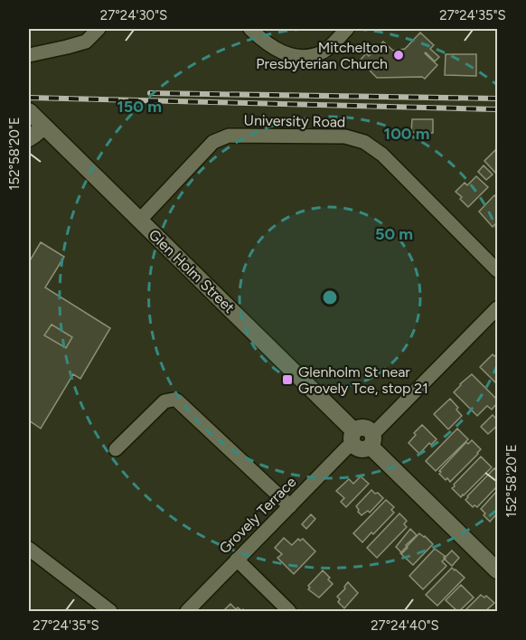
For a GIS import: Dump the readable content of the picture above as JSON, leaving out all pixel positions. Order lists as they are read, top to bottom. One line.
{"streets":{"street":["University Road","Glen Holm Street","Grovely Terrace"]},"crossings":[["University Road","Glen Holm Street"],["Glen Holm Street","Grovely Terrace"]],"places":{"other":["Mitchelton Presbyterian Church"],"transit":["Glenholm St near Grovely Tce, stop 21"]},"coordinates":["27°24'30\"S","27°24'35\"S","152°58'20\"E","27°24'40\"S"],"rings":["150 m","100 m","50 m"]}
